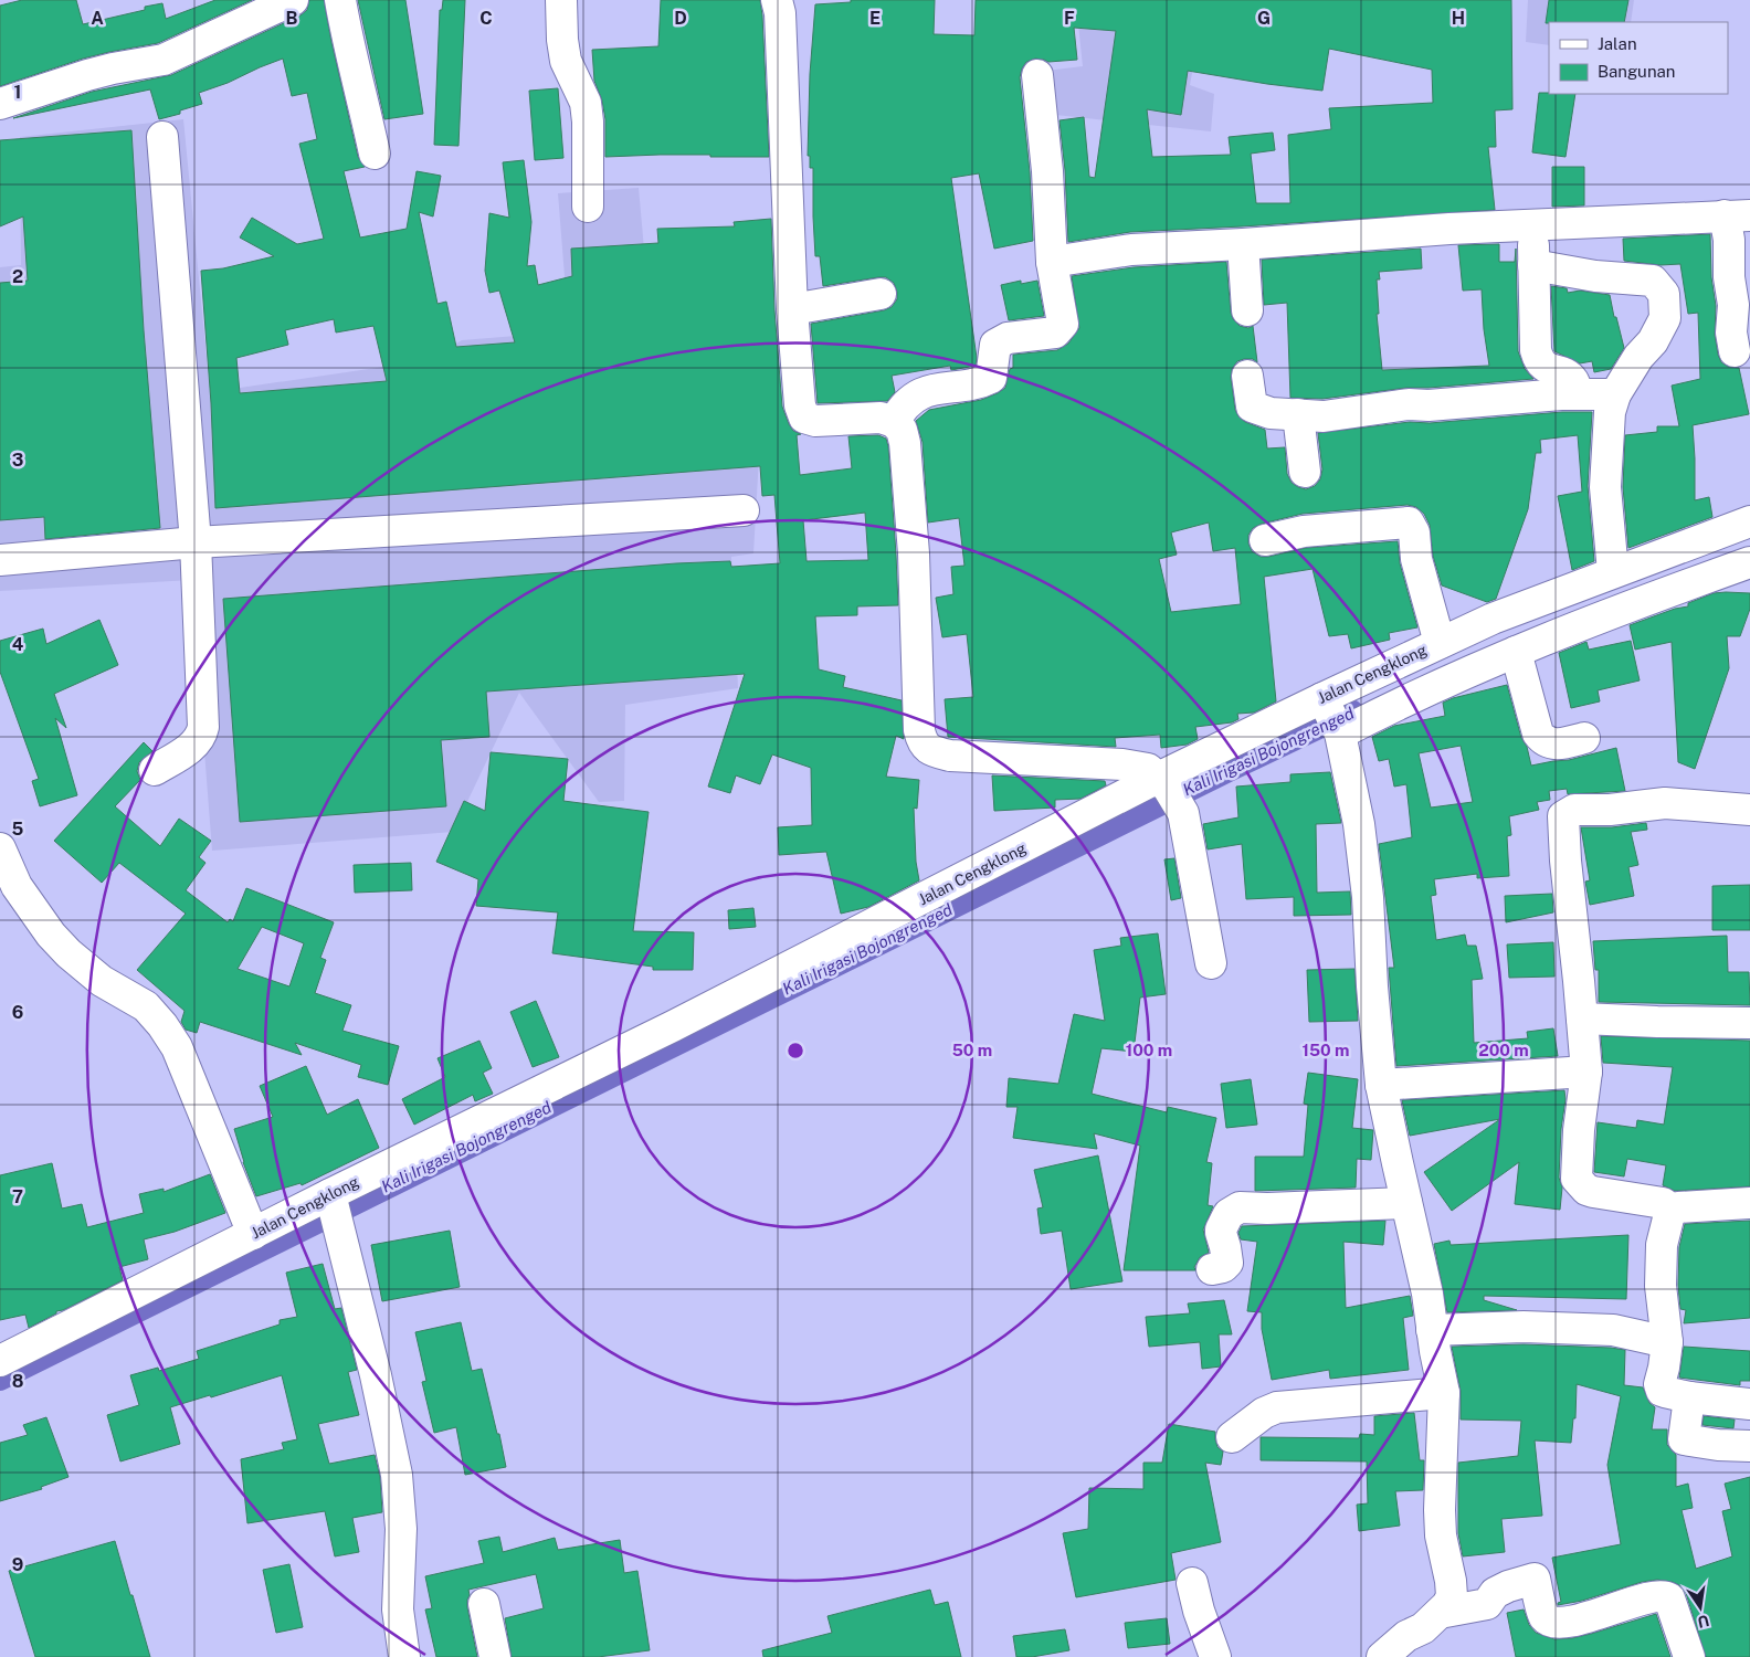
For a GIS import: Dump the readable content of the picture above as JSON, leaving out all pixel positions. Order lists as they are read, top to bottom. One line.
{"streets":{"street":["Jalan Cengklong"]},"water":["Kali Irigasi Bojongrenged"],"legend":["Jalan","Bangunan"],"north":"bottom","grid":{"columns":["A","B","C","D","E","F","G","H"],"rows":["1","2","3","4","5","6","7","8","9"]},"rings":["50 m","100 m","150 m","200 m"]}
